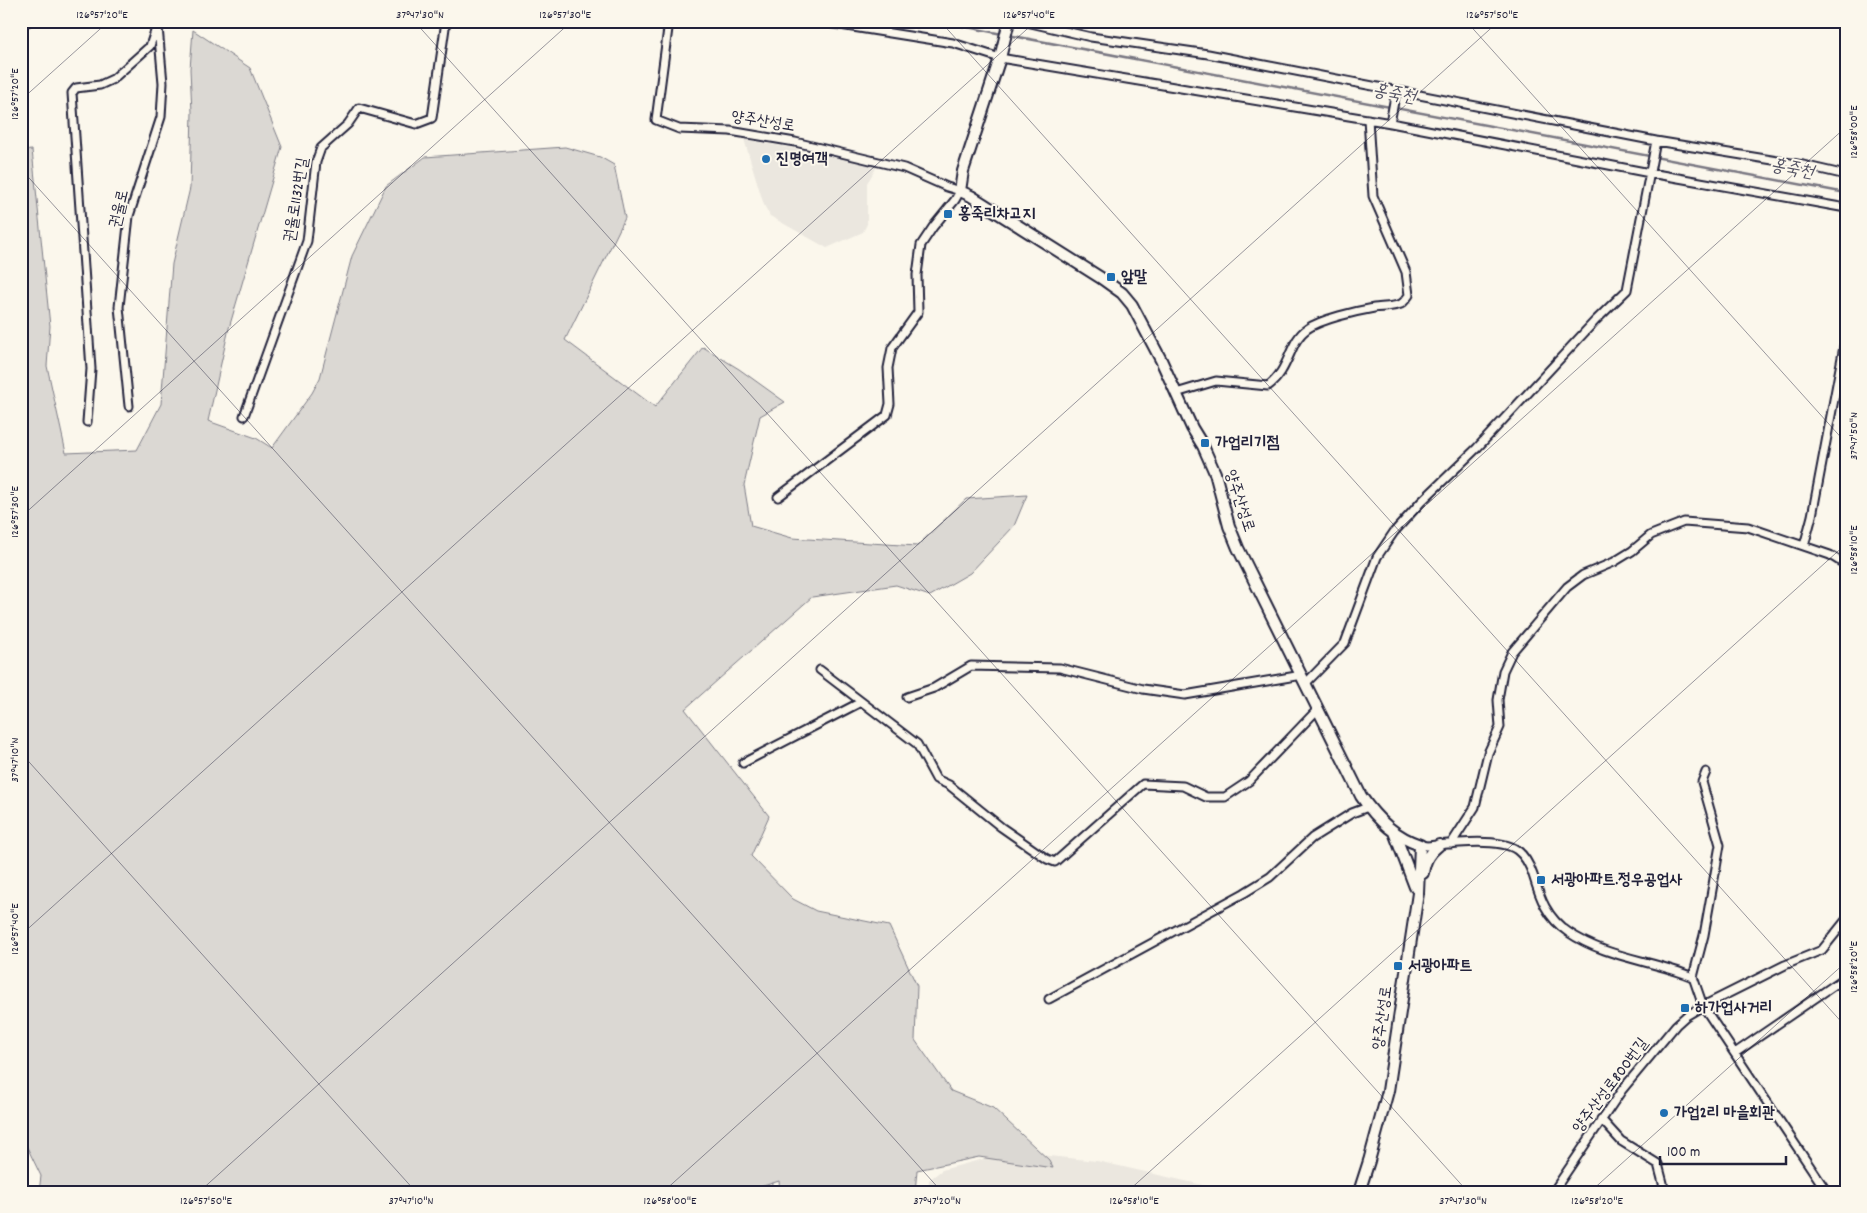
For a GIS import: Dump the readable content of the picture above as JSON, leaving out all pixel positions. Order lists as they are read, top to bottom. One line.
{"streets":{"street":["양주산성로","권율로1132번길","권율로","양주산성로800번길"]},"water":["홍죽천"],"places":{"other":["진명여객","가업2리 마을회관"],"transit":["홍죽리차고지","앞말","가업리기점","서광아파트.정우공업사","서광아파트","하가업사거리"]},"scale_bar":"100 m","coordinates":["126°57'20\"E","37°47'30\"N","126°57'30\"E","126°57'40\"E","126°57'50\"E","126°58'00\"E","37°47'50\"N","126°58'10\"E","37°47'10\"N","126°58'20\"E","37°47'20\"N"]}
